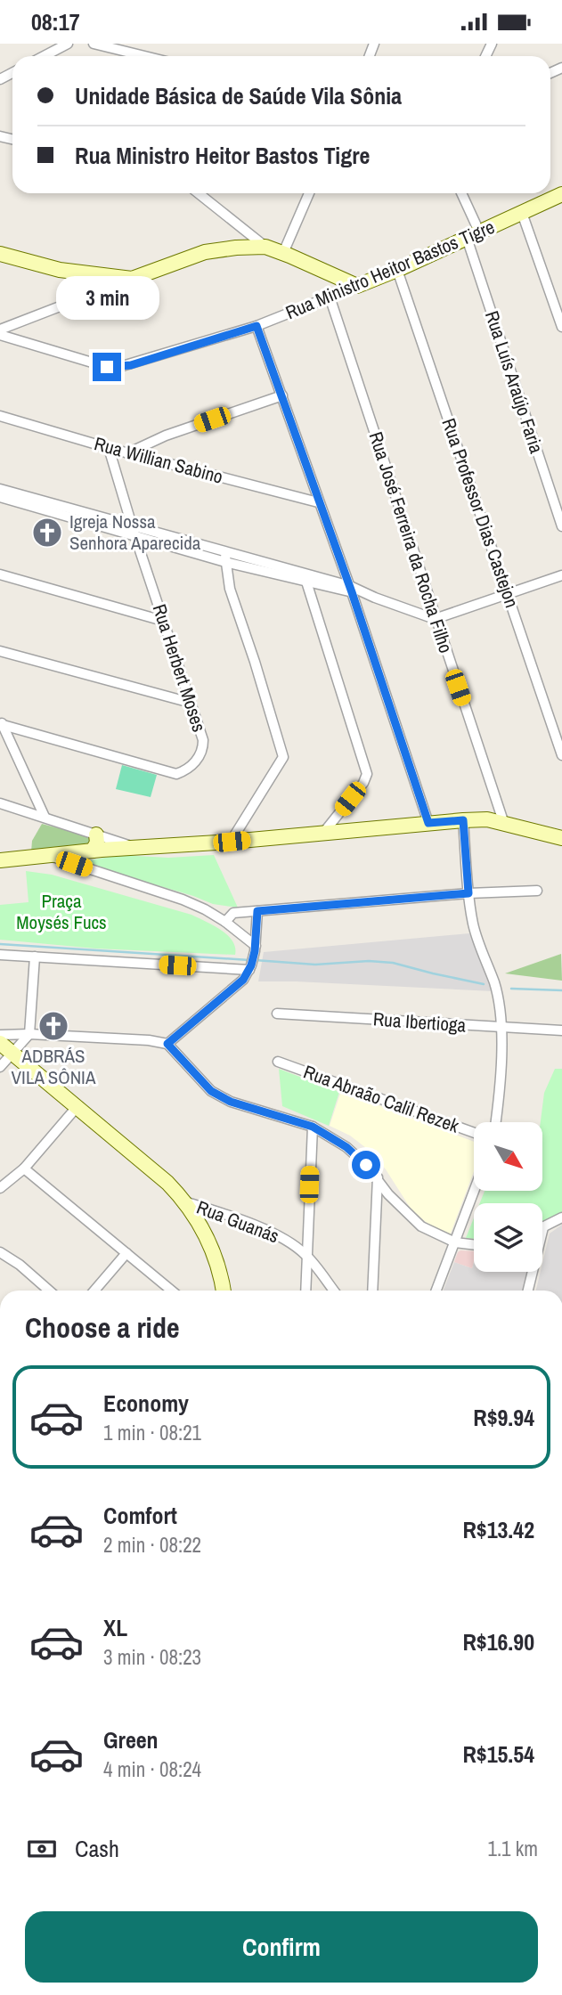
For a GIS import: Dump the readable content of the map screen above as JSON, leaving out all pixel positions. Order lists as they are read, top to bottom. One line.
{"streets":{"street":["Rua Ministro Heitor Bastos Tigre","Rua Luís Araújo Faria","Rua Willian Sabino","Rua Professor Dias Castejon","Rua José Ferreira da Rocha Filho","Rua Herbert Moses","Rua Ibertioga","Rua Abraão Calil Rezek","Rua Guanás"]},"crossings":[["Rua Ministro Heitor Bastos Tigre","Rua Luís Araújo Faria"],["Rua Ministro Heitor Bastos Tigre","Rua Professor Dias Castejon"],["Rua Ministro Heitor Bastos Tigre","Rua José Ferreira da Rocha Filho"],["Rua Willian Sabino","Rua Herbert Moses"]],"parks":["Praça Moysés Fucs"],"places":{"church":["Igreja Nossa Senhora Aparecida","ADBRÁS VILA SÔNIA"]},"north":"bottom right","page":{"status":"08:17","banner":["Unidade Básica de Saúde Vila Sônia","Rua Ministro Heitor Bastos Tigre"],"bubble":"3 min","heading":"Choose a ride","list":[{"name":"Economy","note":"1 min · 08:21","value":"R$9.94"},{"name":"Comfort","note":"2 min · 08:22","value":"R$13.42"},{"name":"XL","note":"3 min · 08:23","value":"R$16.90"},{"name":"Green","note":"4 min · 08:24","value":"R$15.54"}],"pay":["Cash","1.1 km"],"buttons":"Confirm"}}
